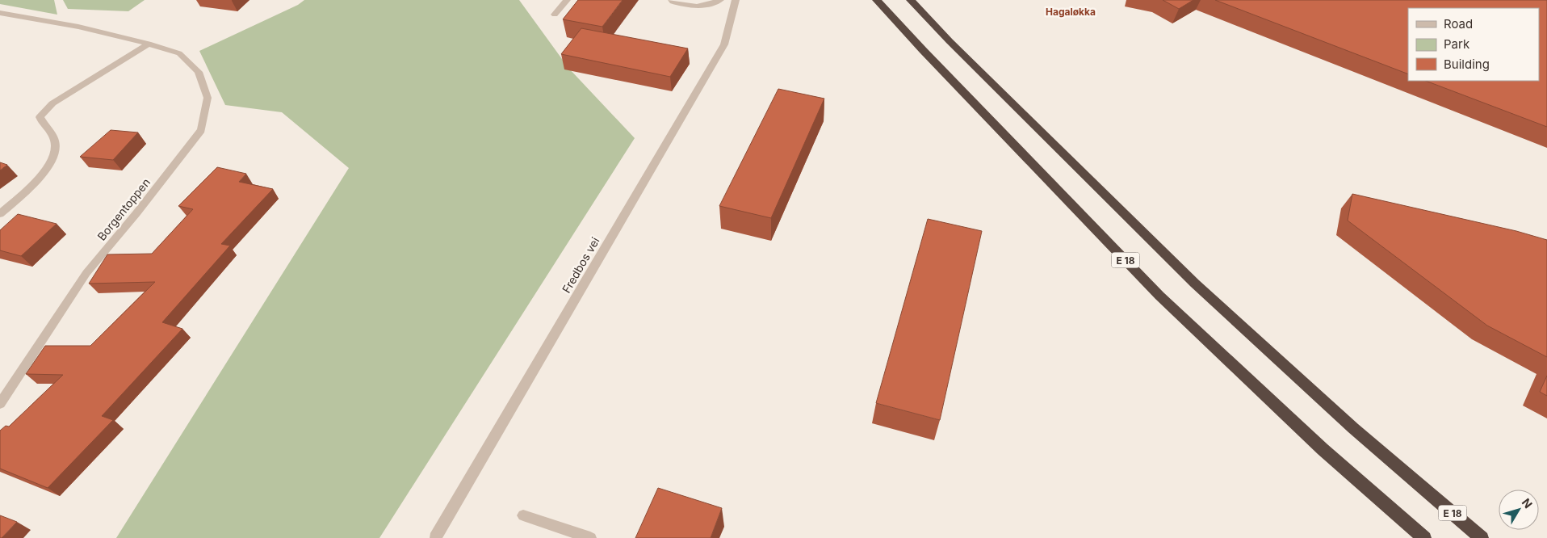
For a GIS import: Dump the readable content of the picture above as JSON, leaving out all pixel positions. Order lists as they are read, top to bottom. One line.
{"streets":{"highway":["E 18"],"street":["Borgentoppen","Fredbos vei"]},"districts":["Hagaløkka"],"legend":["Road","Park","Building"],"north":"top right"}
